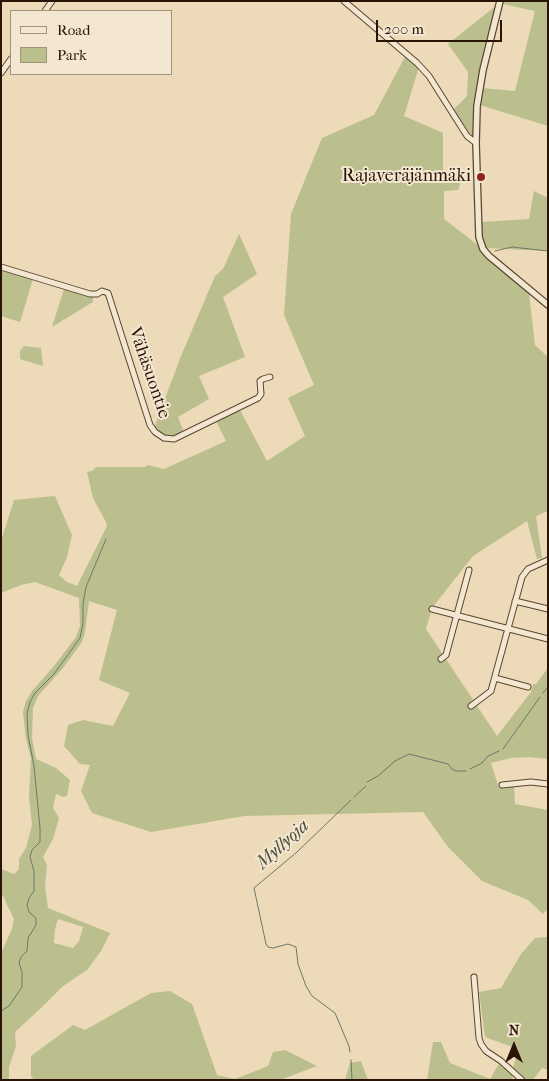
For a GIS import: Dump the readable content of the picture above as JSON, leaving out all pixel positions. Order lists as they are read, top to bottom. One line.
{"streets":{"street":["Vähäsuontie"]},"water":["Myllyoja"],"places":["Rajaveräjänmäki"],"legend":["Road","Park"],"scale_bar":"200 m","north":"top"}
